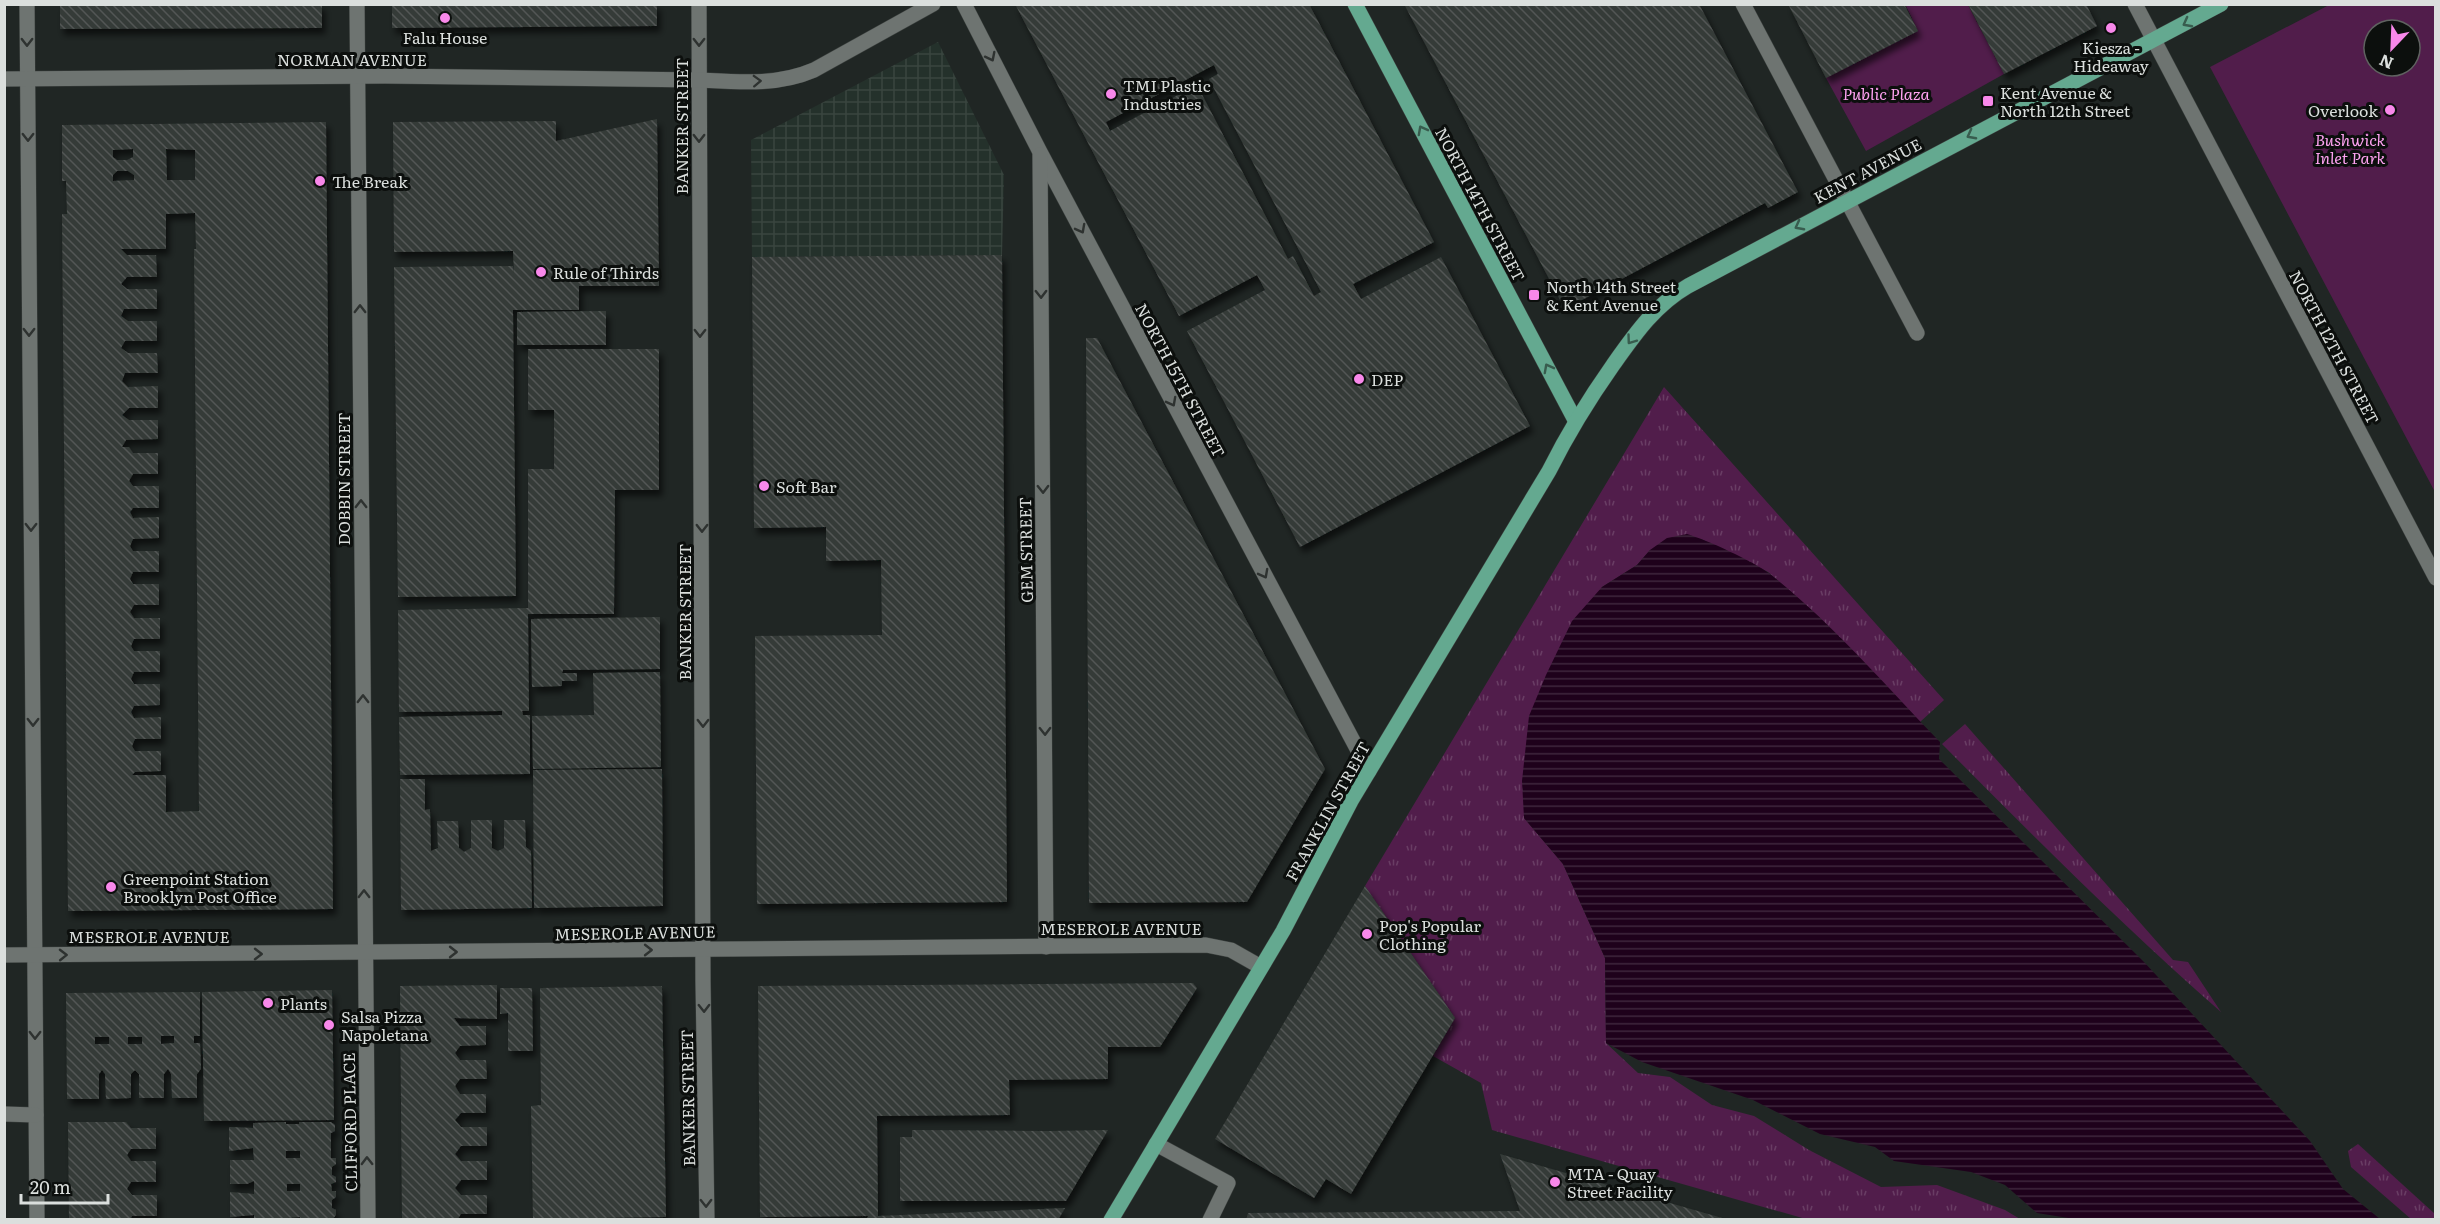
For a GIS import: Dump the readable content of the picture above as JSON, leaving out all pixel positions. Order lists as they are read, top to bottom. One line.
{"streets":{"main road":["KENT AVENUE","NORTH 14TH STREET","FRANKLIN STREET"],"street":["NORMAN AVENUE","BANKER STREET","NORTH 12TH STREET","NORTH 15TH STREET","DOBBIN STREET","GEM STREET","MESEROLE AVENUE","CLIFFORD PLACE"]},"crossings":[["NORMAN AVENUE","BANKER STREET"],["NORMAN AVENUE","DOBBIN STREET"],["BANKER STREET","MESEROLE AVENUE"],["KENT AVENUE","NORTH 14TH STREET"],["KENT AVENUE","NORTH 12TH STREET"],["KENT AVENUE","FRANKLIN STREET"],["NORTH 14TH STREET","FRANKLIN STREET"],["NORTH 15TH STREET","GEM STREET"],["NORTH 15TH STREET","FRANKLIN STREET"],["DOBBIN STREET","MESEROLE AVENUE"],["DOBBIN STREET","CLIFFORD PLACE"],["GEM STREET","MESEROLE AVENUE"],["FRANKLIN STREET","MESEROLE AVENUE"],["MESEROLE AVENUE","CLIFFORD PLACE"]],"one_way":["BANKER STREET","KENT AVENUE","NORTH 14TH STREET","NORTH 15TH STREET","DOBBIN STREET","GEM STREET","MESEROLE AVENUE","CLIFFORD PLACE"],"parks":["Public Plaza","Bushwick Inlet Park"],"places":{"other":["Falu House","Kiesza - Hideaway","TMI Plastic Industries","Overlook","The Break","Rule of Thirds","DEP","Soft Bar","Greenpoint Station Brooklyn Post Office","Pop's Popular Clothing","Plants","Salsa Pizza Napoletana","MTA - Quay Street Facility"],"transit":["Kent Avenue & North 12th Street","North 14th Street & Kent Avenue"]},"scale_bar":"20 m","north":"bottom left"}
